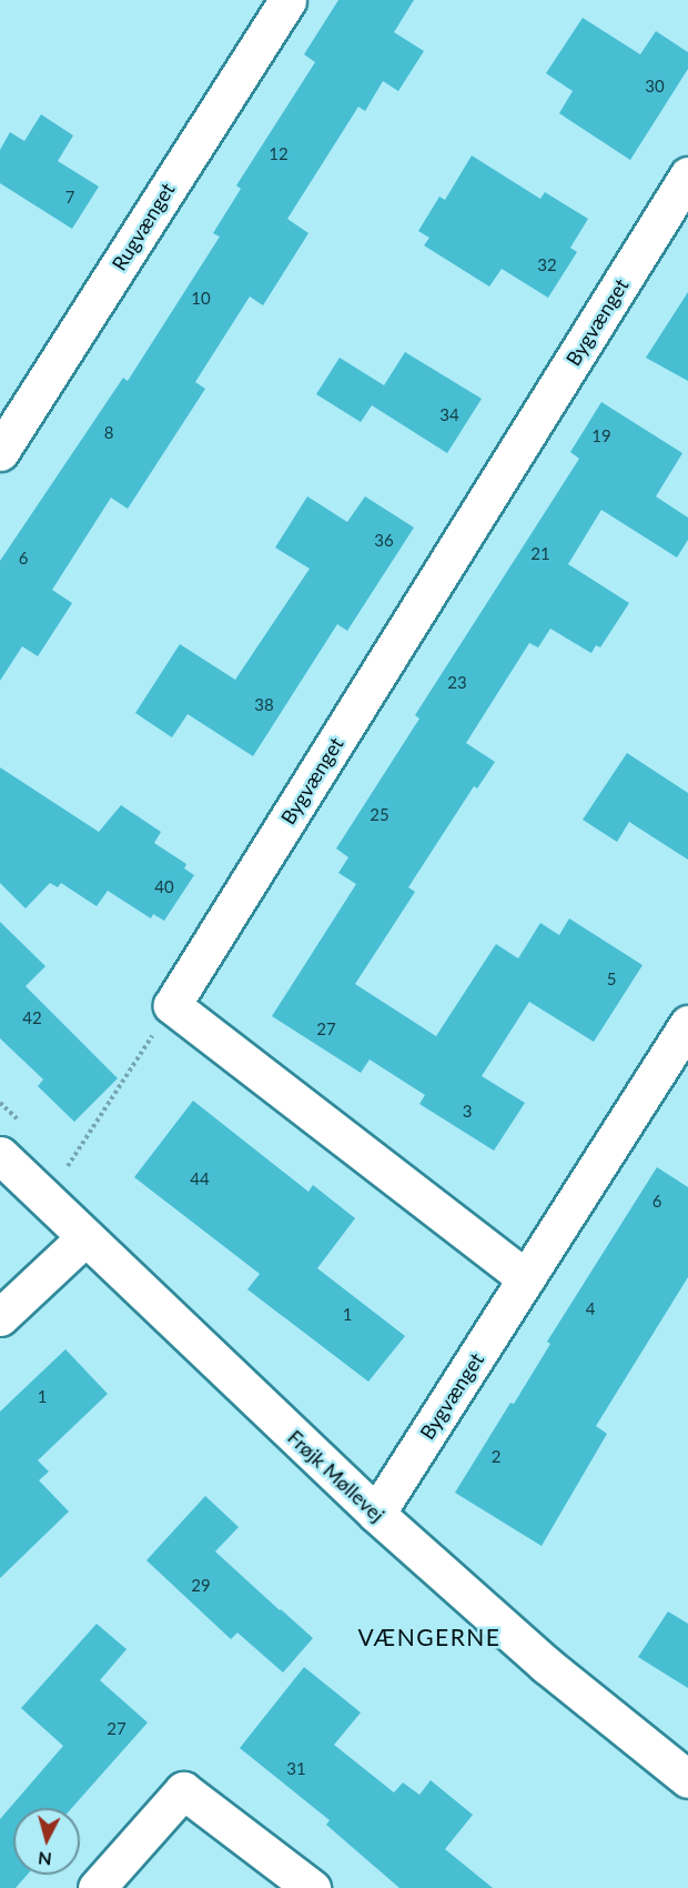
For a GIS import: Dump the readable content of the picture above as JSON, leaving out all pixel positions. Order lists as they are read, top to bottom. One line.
{"streets":{"street":["Rugvænget","Bygvænget","Frøjk Møllevej"]},"crossings":[["Bygvænget","Frøjk Møllevej"]],"districts":["VÆNGERNE"],"house_numbers":["30","12","7","32","10","34","8","19","36","21","6","23","38","25","40","5","42","27","3","44","6","4","1","1","2","29","27","31"],"north":"bottom"}
